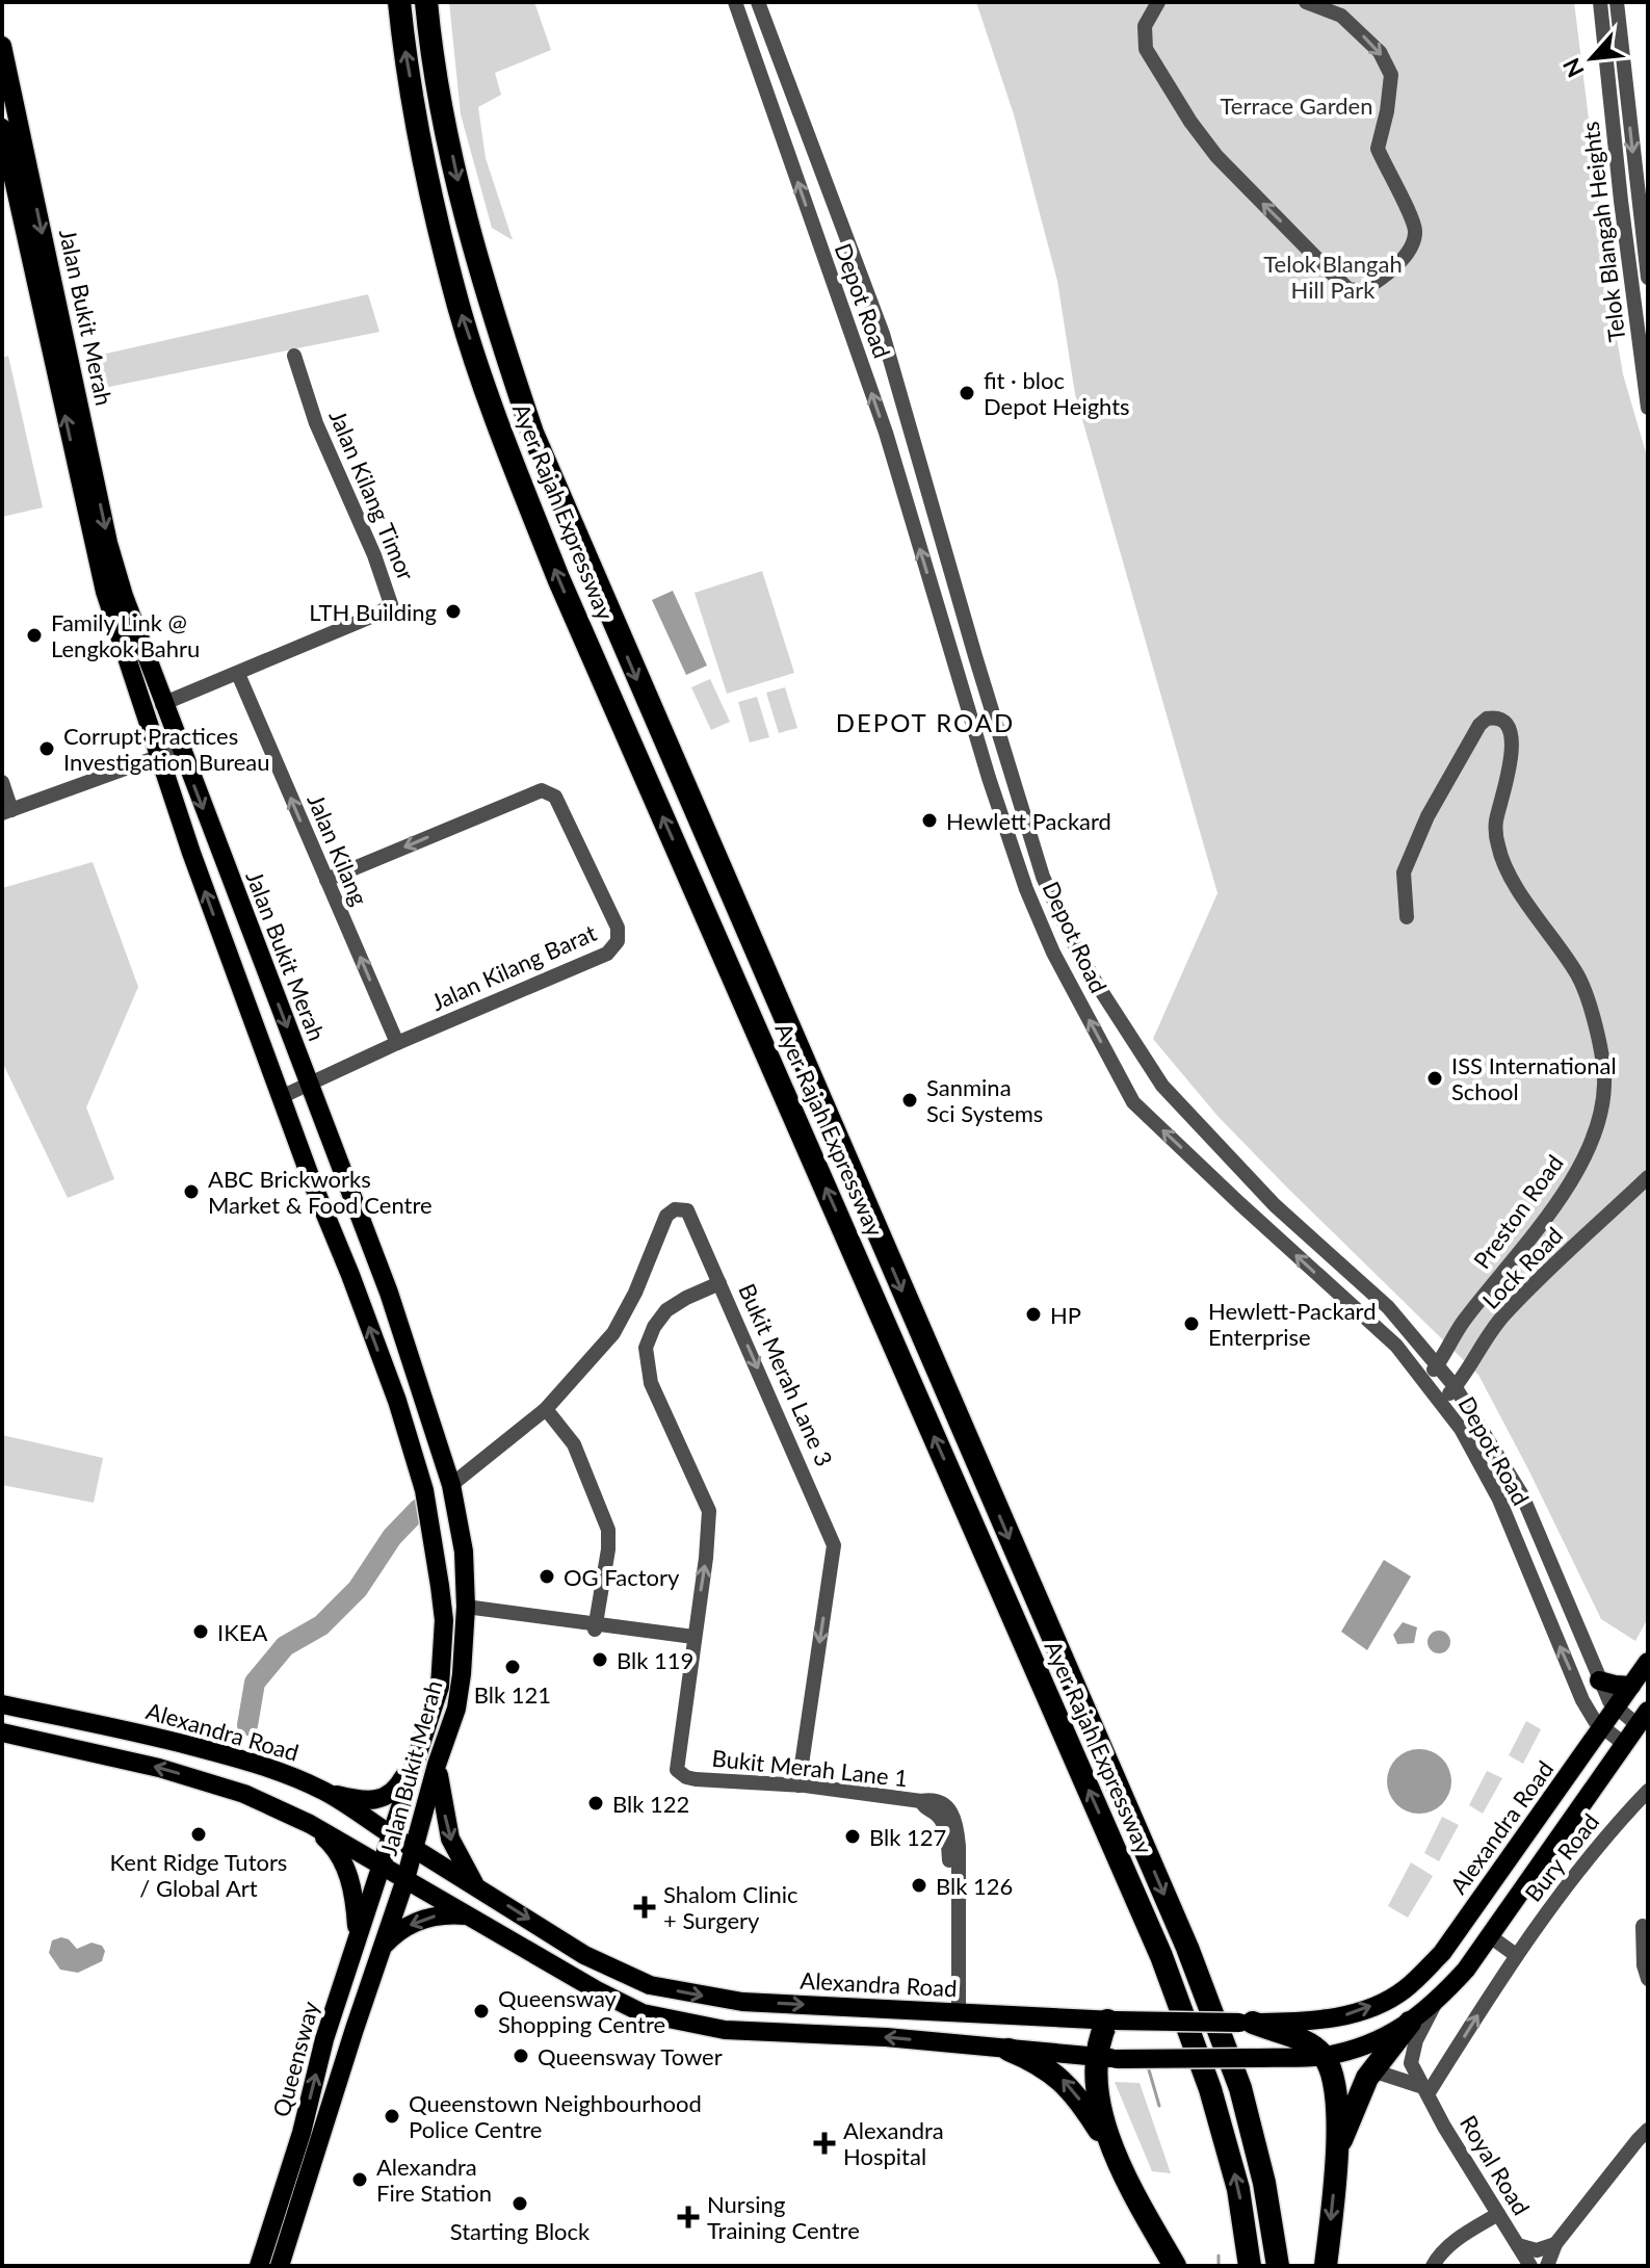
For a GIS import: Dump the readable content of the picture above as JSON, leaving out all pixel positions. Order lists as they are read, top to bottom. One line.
{"streets":{"highway":["Ayer Rajah Expressway"],"main road":["Jalan Bukit Merah","Alexandra Road","Queensway"],"street":["Telok Blangah Heights","Depot Road","Jalan Kilang Timor","Jalan Kilang","Jalan Kilang Barat","Preston Road","Lock Road","Bukit Merah Lane 3","Bukit Merah Lane 1","Bury Road","Royal Road"]},"crossings":[["Depot Road","Preston Road"],["Depot Road","Lock Road"],["Depot Road","Alexandra Road"],["Jalan Bukit Merah","Jalan Kilang Timor"],["Jalan Bukit Merah","Jalan Kilang Barat"],["Jalan Bukit Merah","Alexandra Road"],["Jalan Bukit Merah","Queensway"],["Jalan Kilang Timor","Jalan Kilang"],["Jalan Kilang","Jalan Kilang Barat"],["Bukit Merah Lane 3","Bukit Merah Lane 1"],["Alexandra Road","Bukit Merah Lane 1"],["Bury Road","Royal Road"]],"one_way":["Jalan Kilang","Alexandra Road","Bury Road"],"districts":["DEPOT ROAD"],"parks":["Terrace Garden","Telok Blangah Hill Park"],"places":{"other":["fit · bloc Depot Heights","LTH Building","Family Link @ Lengkok Bahru","Corrupt Practices Investigation Bureau","Hewlett Packard","ISS International School","Sanmina Sci Systems","ABC Brickworks Market & Food Centre","HP","Hewlett-Packard Enterprise","OG Factory","IKEA","Blk 119","Blk 121","Blk 122","Kent Ridge Tutors / Global Art","Blk 127","Blk 126","Queensway Shopping Centre","Queensway Tower","Queenstown Neighbourhood Police Centre","Alexandra Fire Station","Starting Block"],"health":["Shalom Clinic + Surgery","Alexandra Hospital","Nursing Training Centre"]},"north":"bottom left"}
